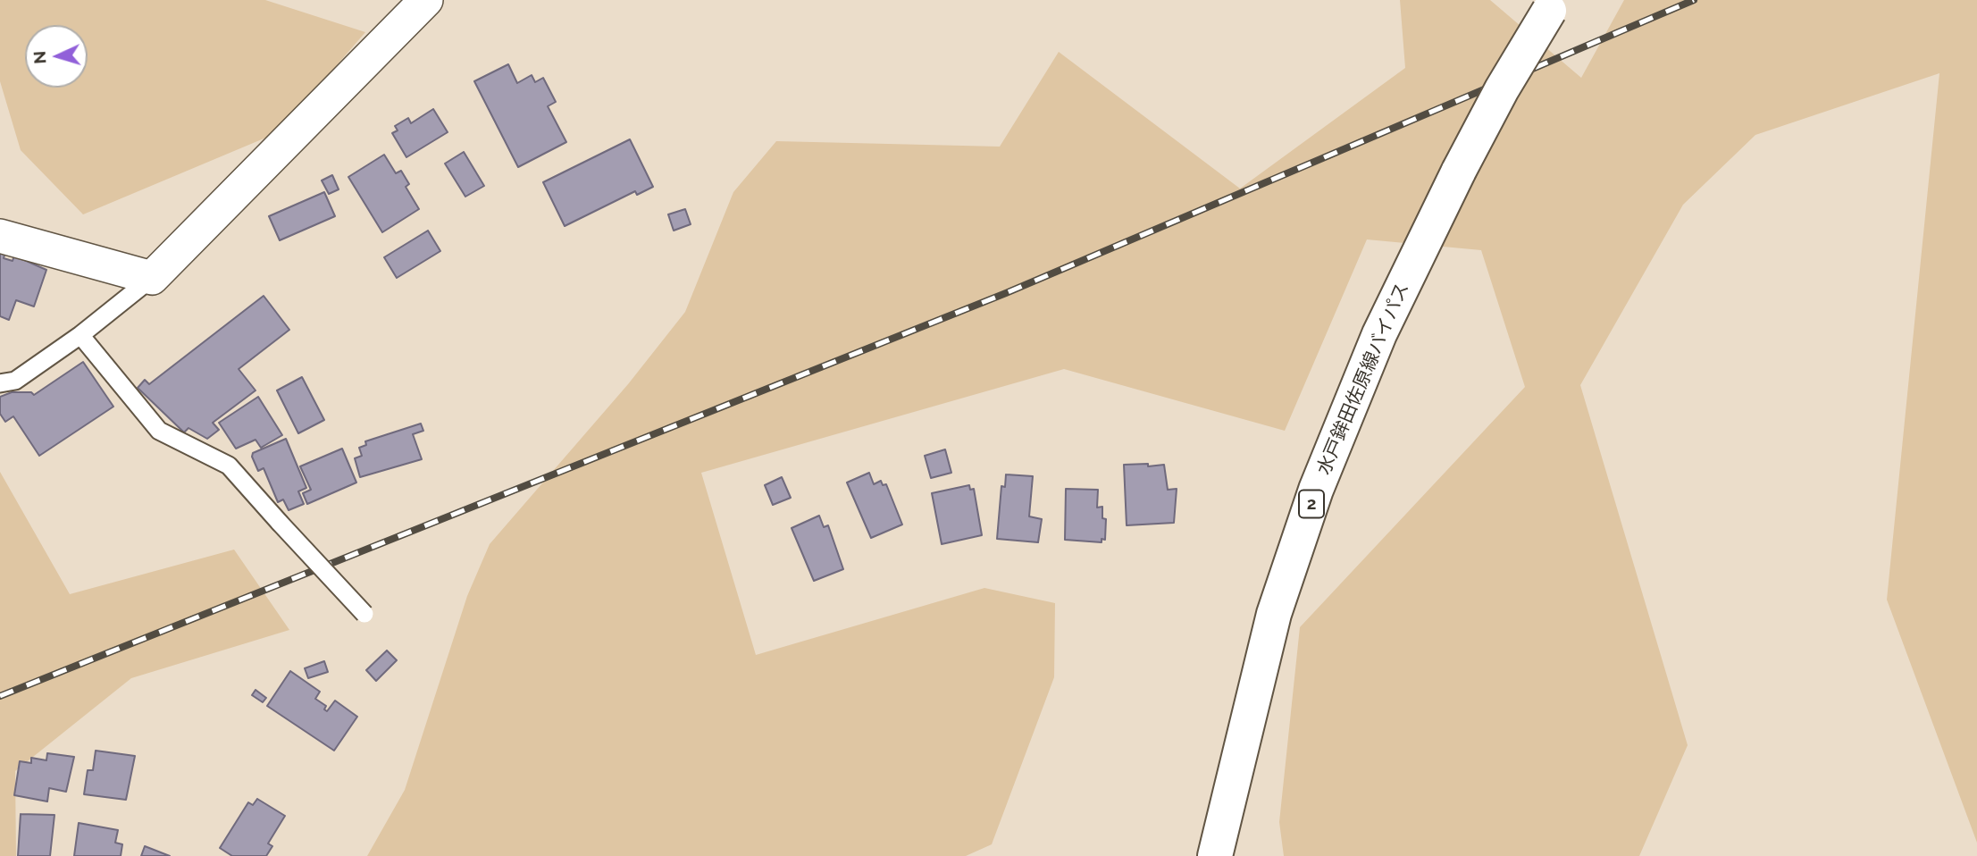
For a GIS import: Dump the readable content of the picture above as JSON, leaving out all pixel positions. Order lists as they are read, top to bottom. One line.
{"streets":{"main road":["水戸鉾田佐原線バイパス","2"]},"north":"left"}
